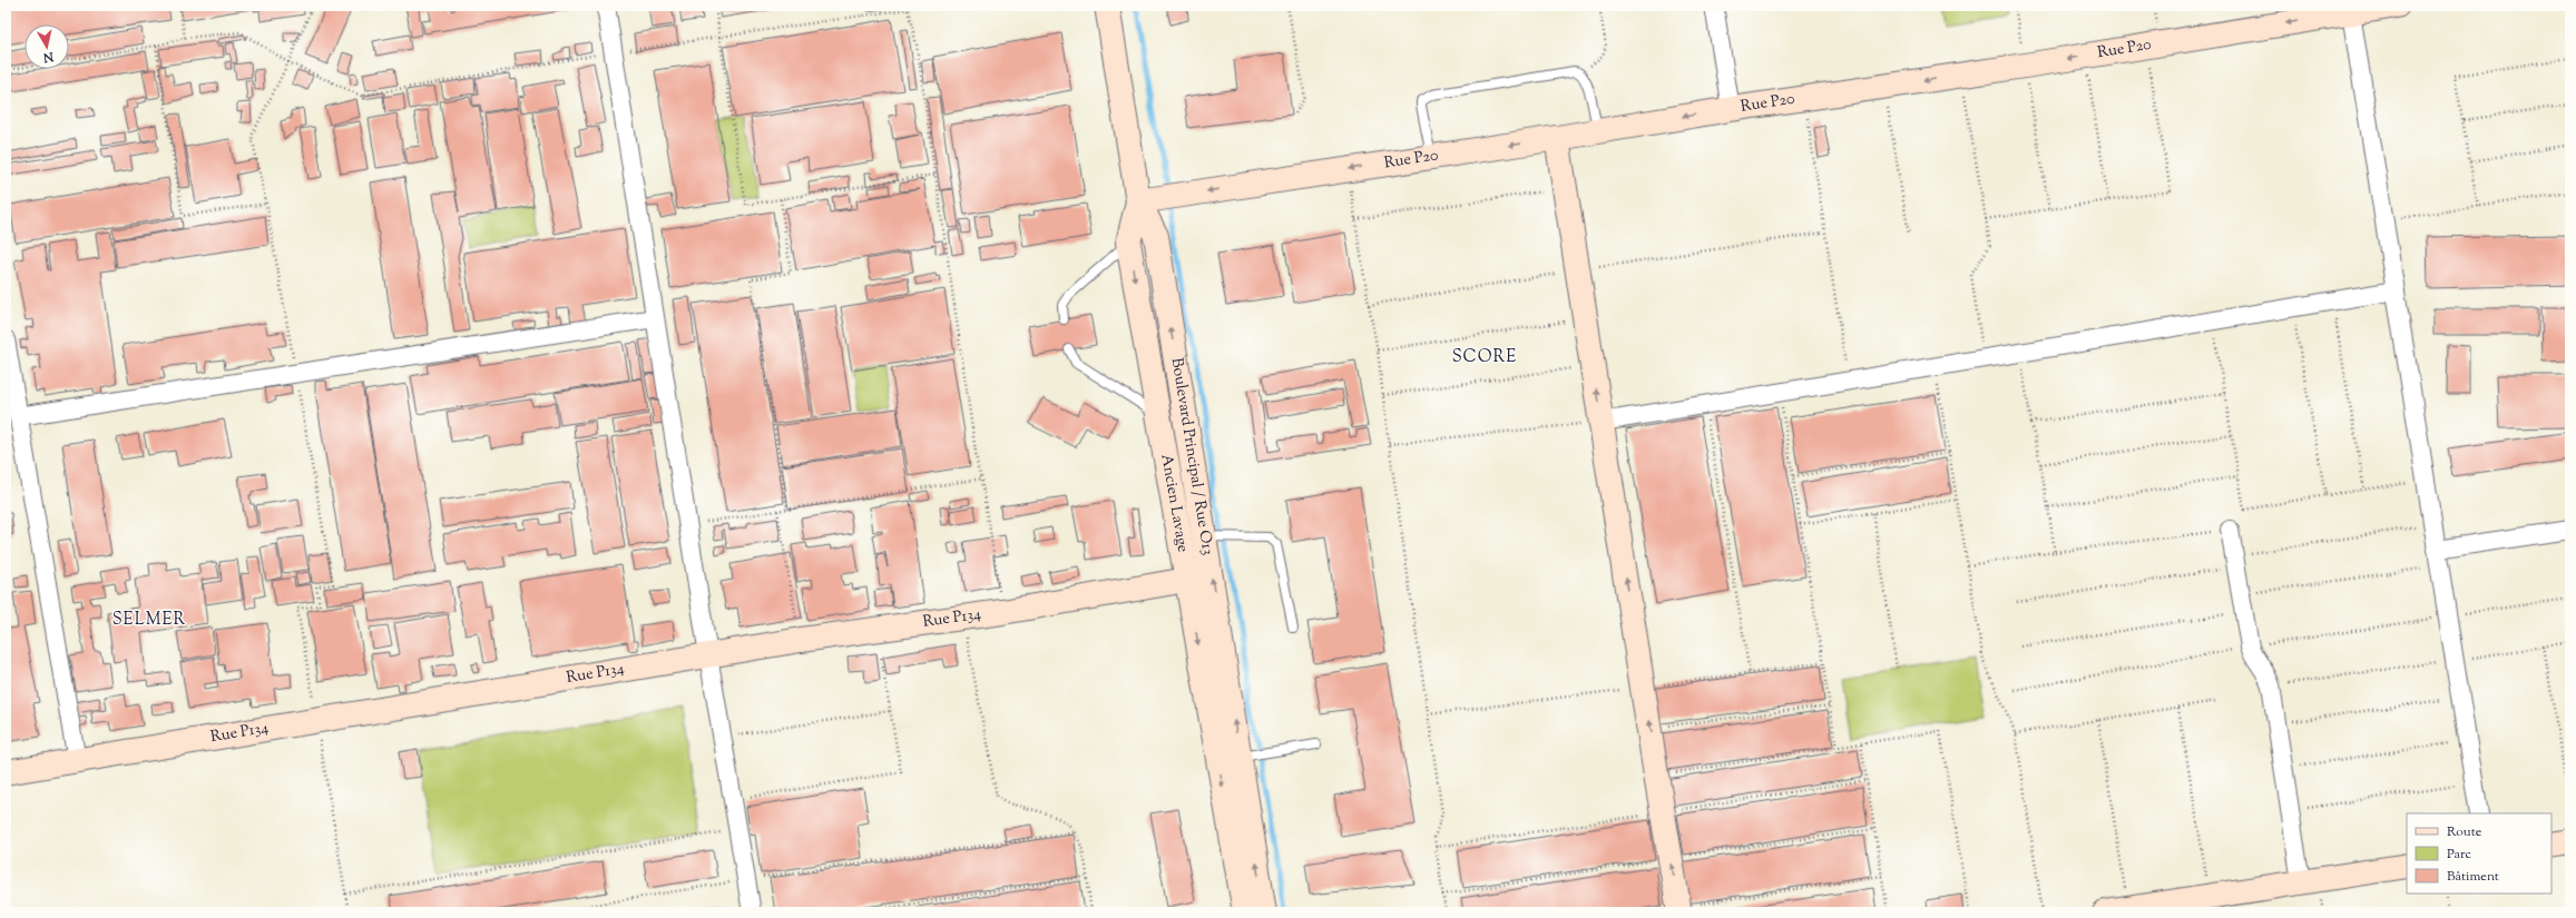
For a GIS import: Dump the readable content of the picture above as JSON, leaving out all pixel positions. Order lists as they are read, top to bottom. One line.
{"streets":{"street":["Rue P20","Boulevard Principal / Rue O13","Ancien Lavage","Rue P134"]},"crossings":[["Rue P20","Boulevard Principal / Rue O13"],["Rue P20","Ancien Lavage"],["Boulevard Principal / Rue O13","Ancien Lavage"],["Ancien Lavage","Rue P134"]],"one_way":["Rue P20","Boulevard Principal / Rue O13","Ancien Lavage"],"districts":["SCORE","SELMER"],"legend":["Route","Parc","Bâtiment"],"north":"bottom"}
